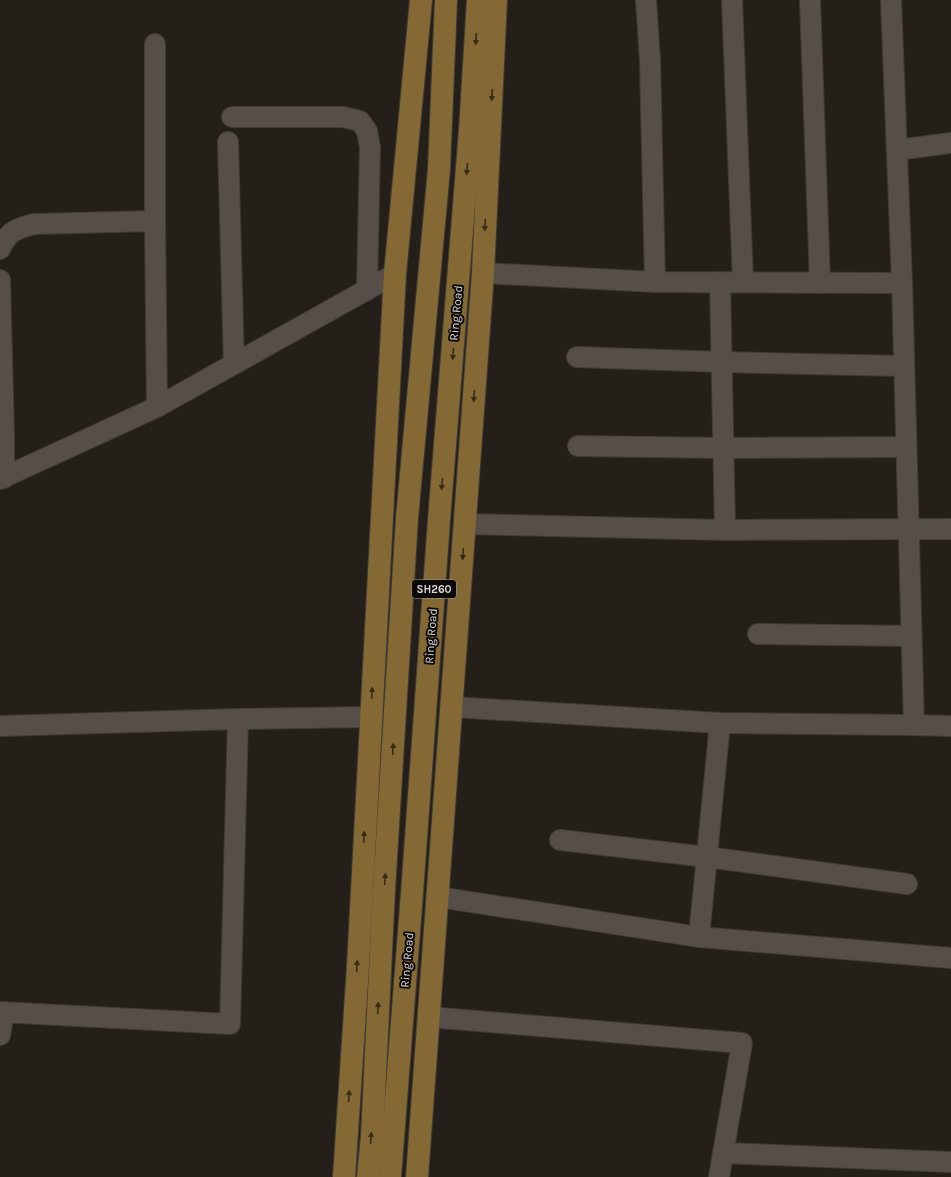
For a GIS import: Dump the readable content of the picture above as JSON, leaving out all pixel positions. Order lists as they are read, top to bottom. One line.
{"streets":{"main road":["Ring Road","SH260"]}}
